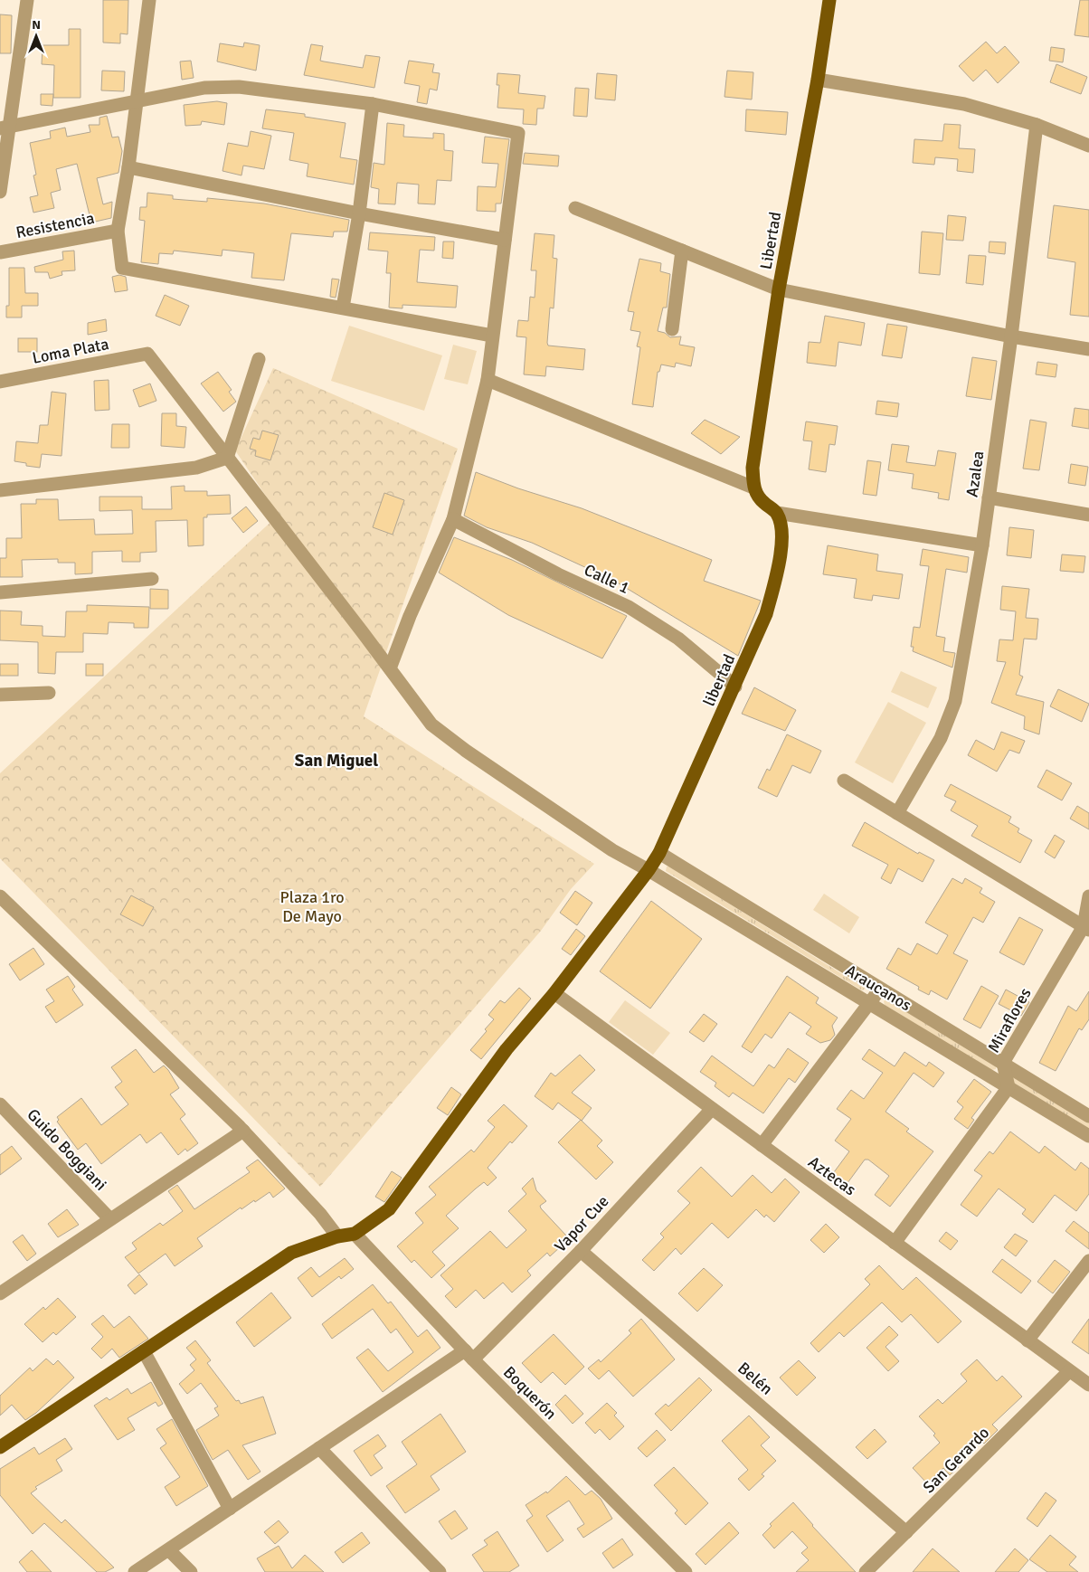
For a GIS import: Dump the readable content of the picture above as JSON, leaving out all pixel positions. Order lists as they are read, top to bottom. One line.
{"streets":{"main road":["Libertad","libertad"],"street":["Resistencia","Loma Plata","Azalea","Calle 1","Araucanos","Miraflores","Guido Boggiani","Aztecas","Vapor Cue","Belén","Boquerón","San Gerardo"]},"crossings":[["Loma Plata","Araucanos"],["Calle 1","libertad"],["libertad","Araucanos"],["libertad","Aztecas"],["libertad","Boquerón"],["Araucanos","Miraflores"],["Aztecas","Vapor Cue"],["Aztecas","San Gerardo"],["Vapor Cue","Belén"],["Vapor Cue","Boquerón"],["Belén","San Gerardo"]],"districts":["San Miguel"],"parks":["Plaza 1ro De Mayo"],"north":"top"}
